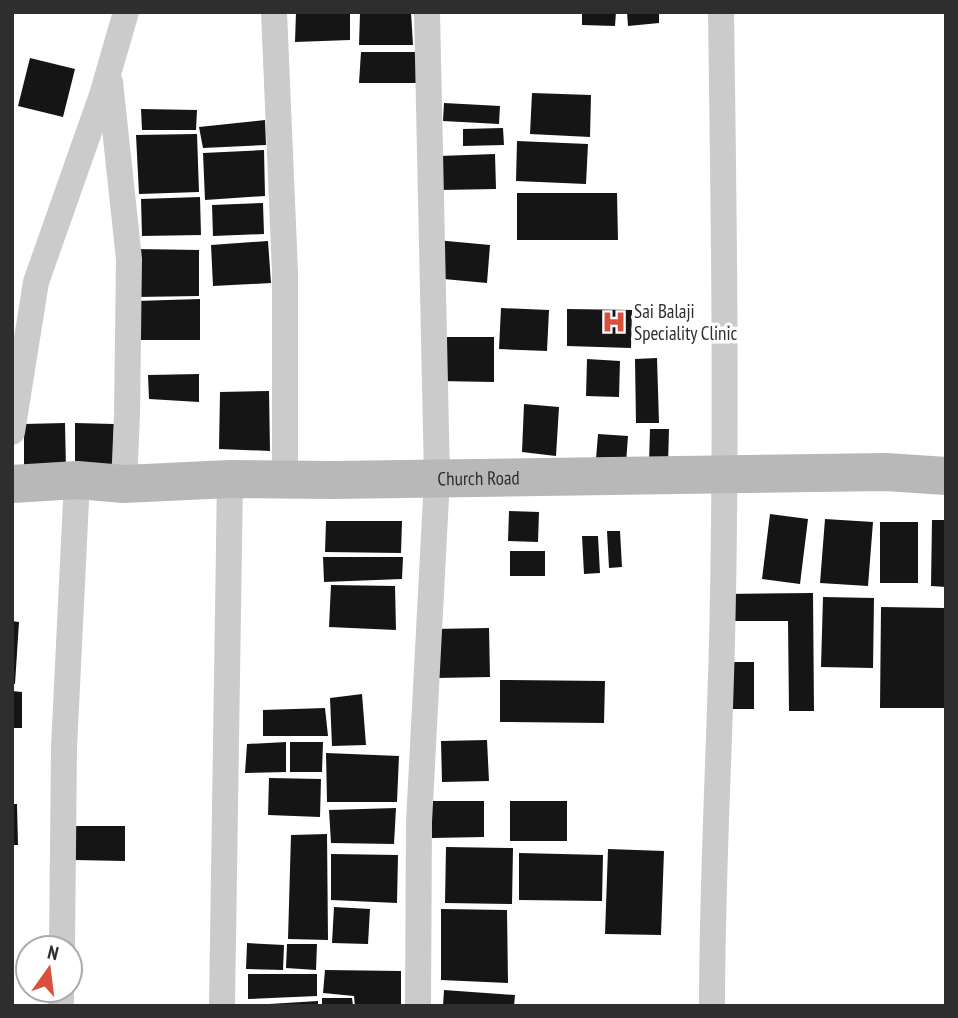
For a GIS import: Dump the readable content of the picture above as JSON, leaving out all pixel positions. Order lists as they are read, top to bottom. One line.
{"streets":{"main road":["Church Road"]},"places":{"hospital":["Sai Balaji Speciality Clinic"]},"north":"top"}
